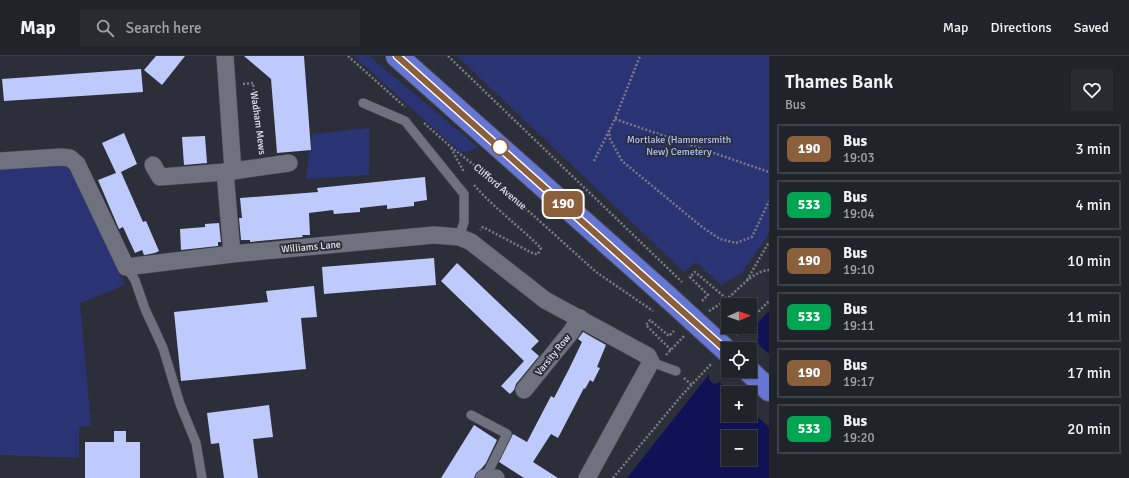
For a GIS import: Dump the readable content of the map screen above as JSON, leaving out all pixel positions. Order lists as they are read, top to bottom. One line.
{"streets":{"street":["Wadham Mews","Williams Lane","Varsity Row"],"path":["Clifford Avenue"]},"crossings":[["Williams Lane","Varsity Row"]],"parks":["Mortlake (Hammersmith New) Cemetery"],"lines":["bus line 190"],"north":"right","page":{"header":"Map","search":"Search here","nav":["Map","Directions","Saved"],"on_map":"190","heading":["Thames Bank","Bus"],"list":[{"mark":"190","name":"Bus","note":"19:03","value":"3 min"},{"mark":"533","name":"Bus","note":"19:04","value":"4 min"},{"mark":"190","name":"Bus","note":"19:10","value":"10 min"},{"mark":"533","name":"Bus","note":"19:11","value":"11 min"},{"mark":"190","name":"Bus","note":"19:17","value":"17 min"},{"mark":"533","name":"Bus","note":"19:20","value":"20 min"}],"map_buttons":["+","−"]}}
